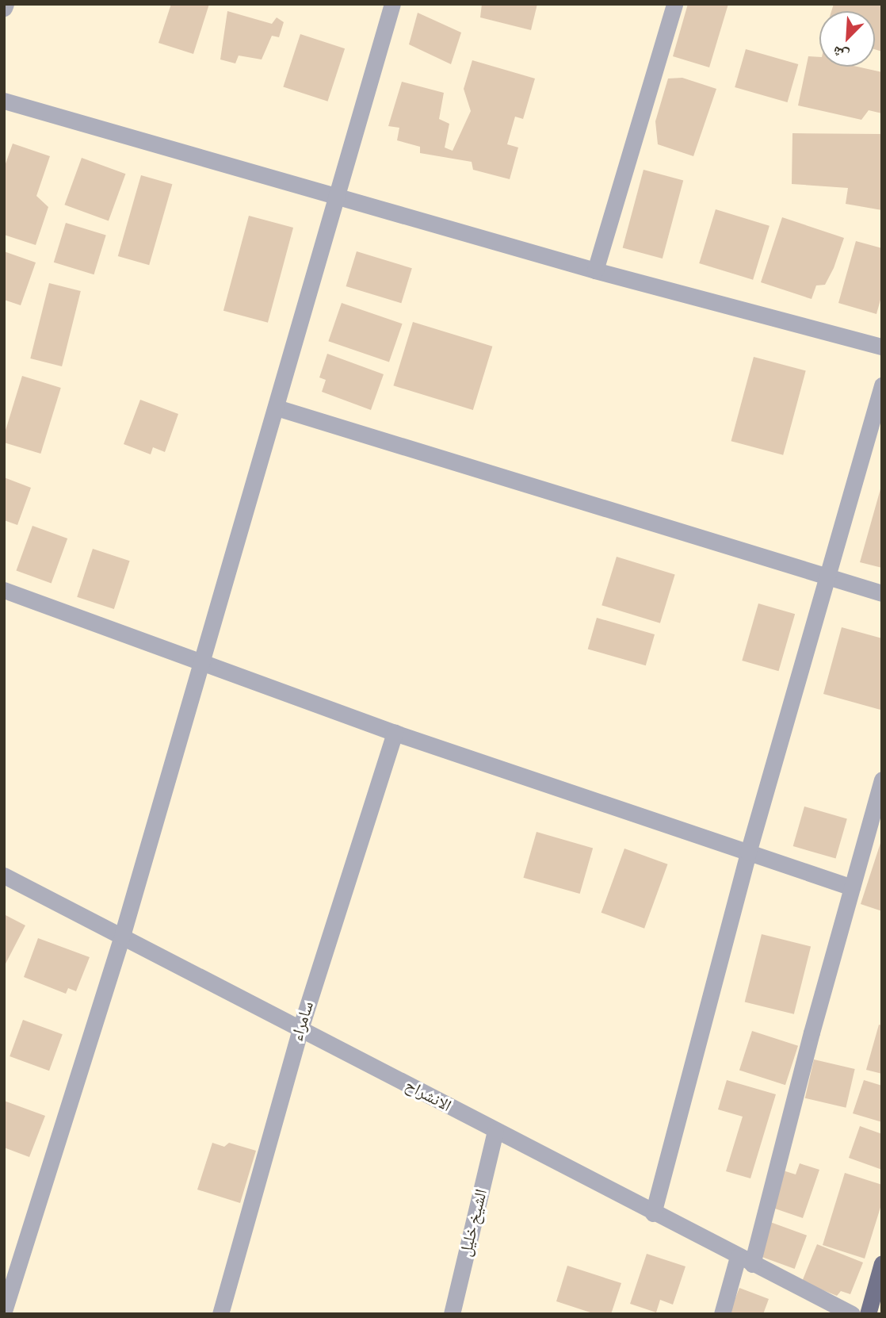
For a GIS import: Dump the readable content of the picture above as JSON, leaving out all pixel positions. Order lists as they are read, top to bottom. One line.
{"streets":{"street":["سامراء","الانشراح","الشيخ خليل"]},"crossings":[["سامراء","الانشراح"],["الانشراح","الشيخ خليل"]],"north":"bottom left"}
